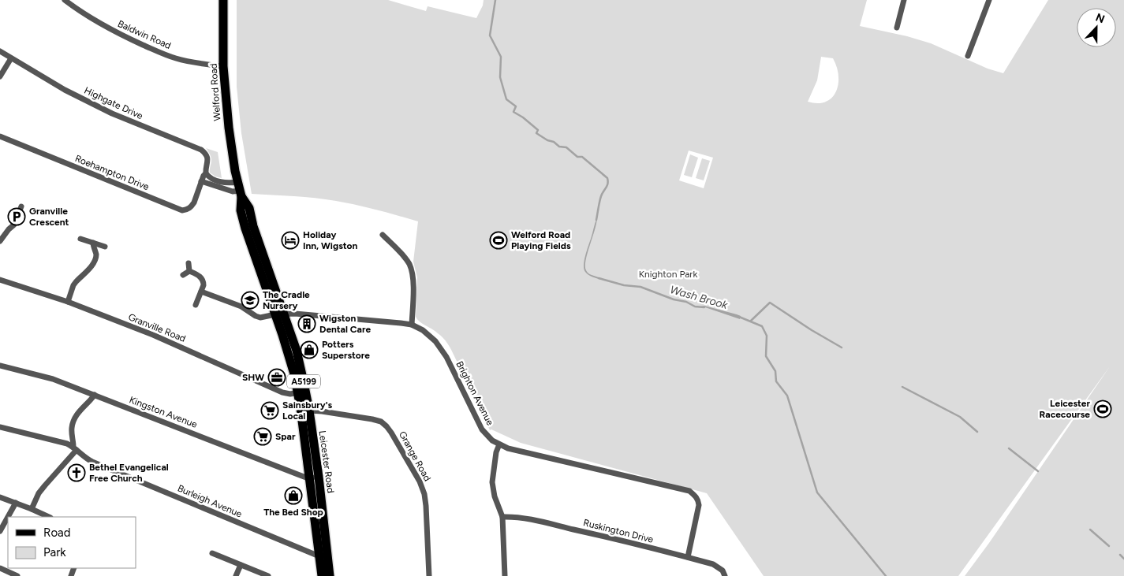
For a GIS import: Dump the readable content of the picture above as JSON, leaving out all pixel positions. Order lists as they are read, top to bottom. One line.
{"streets":{"main road":["Welford Road","A5199","Leicester Road"],"street":["Baldwin Road","Highgate Drive","Roehampton Drive","Granville Road","Brighton Avenue","Kingston Avenue","Grange Road","Burleigh Avenue","Ruskington Drive"]},"crossings":[["Baldwin Road","Welford Road"],["Welford Road","Leicester Road"],["Highgate Drive","Roehampton Drive"],["Granville Road","Leicester Road"],["Brighton Avenue","Leicester Road"],["Brighton Avenue","Ruskington Drive"],["Kingston Avenue","Leicester Road"],["Grange Road","Leicester Road"],["Leicester Road","Burleigh Avenue"]],"water":["Wash Brook"],"parks":["Knighton Park"],"places":{"parking":["Granville Crescent"],"hotel":["Holiday Inn, Wigston"],"sports":["Welford Road Playing Fields","Leicester Racecourse"],"school or university":["The Cradle Nursery"],"building":["Wigston Dental Care"],"shop":["Potters Superstore","The Bed Shop"],"office":["SHW"],"supermarket":["Sainsbury's Local","Spar"],"church":["Bethel Evangelical Free Church"]},"legend":["Road","Park"],"north":"top"}
